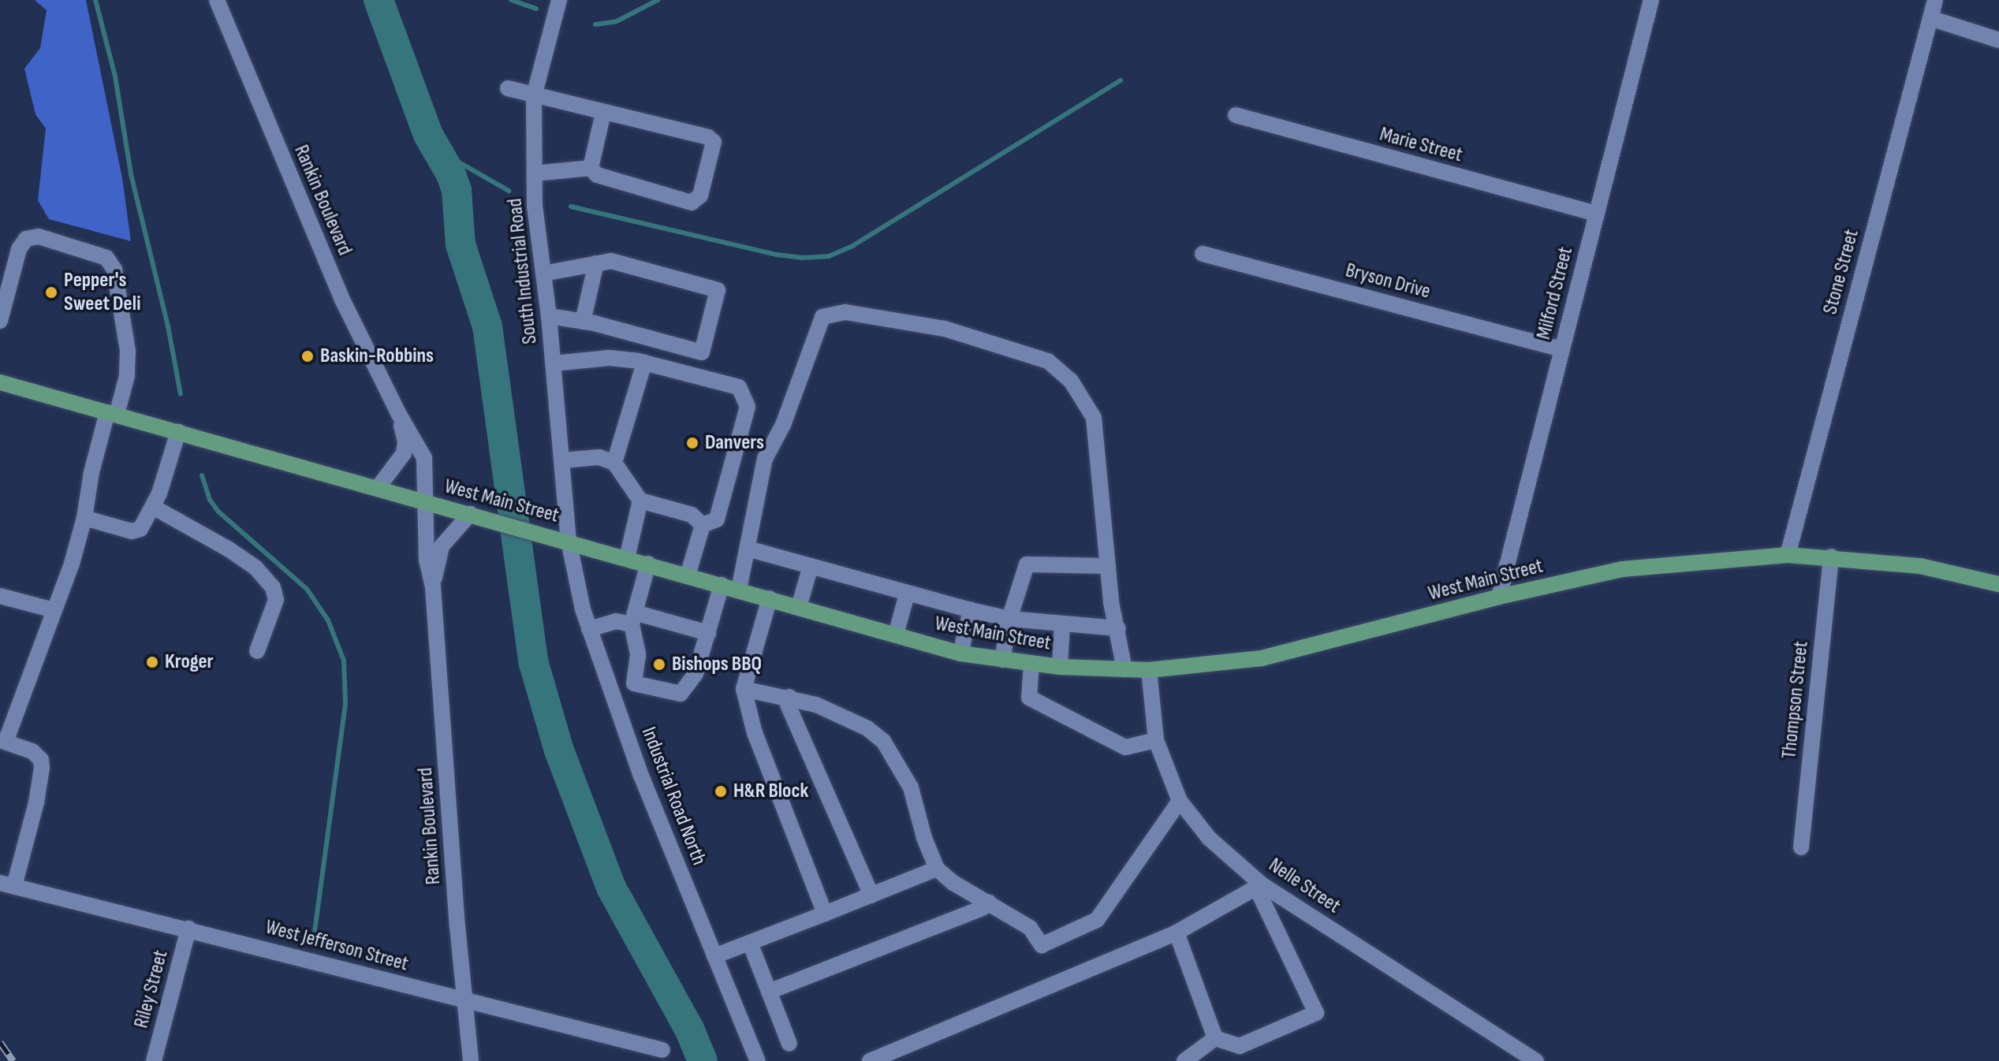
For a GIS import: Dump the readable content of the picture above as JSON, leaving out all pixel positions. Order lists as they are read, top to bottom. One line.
{"streets":{"main road":["West Main Street"],"street":["Marie Street","Rankin Boulevard","South Industrial Road","Stone Street","Bryson Drive","Milford Street","Thompson Street","Industrial Road North","Nelle Street","West Jefferson Street","Riley Street"]},"crossings":[["Marie Street","Milford Street"],["Rankin Boulevard","West Main Street"],["Rankin Boulevard","West Jefferson Street"],["South Industrial Road","West Main Street"],["South Industrial Road","Industrial Road North"],["Stone Street","West Main Street"],["Bryson Drive","Milford Street"],["Milford Street","West Main Street"],["West Main Street","Thompson Street"],["West Main Street","Industrial Road North"],["West Main Street","Nelle Street"],["West Jefferson Street","Riley Street"]],"places":["Pepper's Sweet Deli","Baskin-Robbins","Danvers","Kroger","Bishops BBQ","H&R Block"]}
